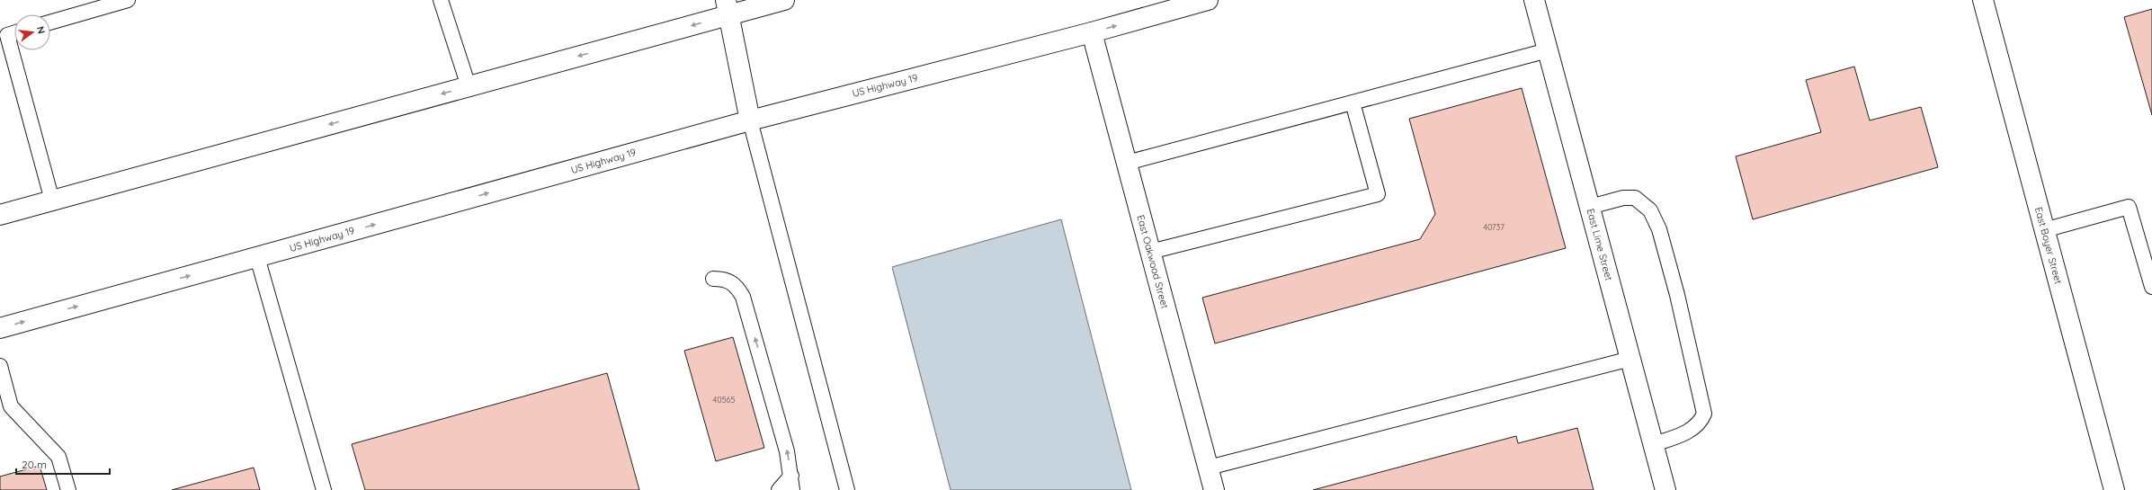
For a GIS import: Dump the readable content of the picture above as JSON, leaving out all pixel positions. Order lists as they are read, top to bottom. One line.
{"streets":{"main road":["US Highway 19","East Lime Street","East Boyer Street","East Oakwood Street"]},"crossings":[["US Highway 19","East Oakwood Street"]],"house_numbers":["40737","40565"],"scale_bar":"20 m","north":"right"}
